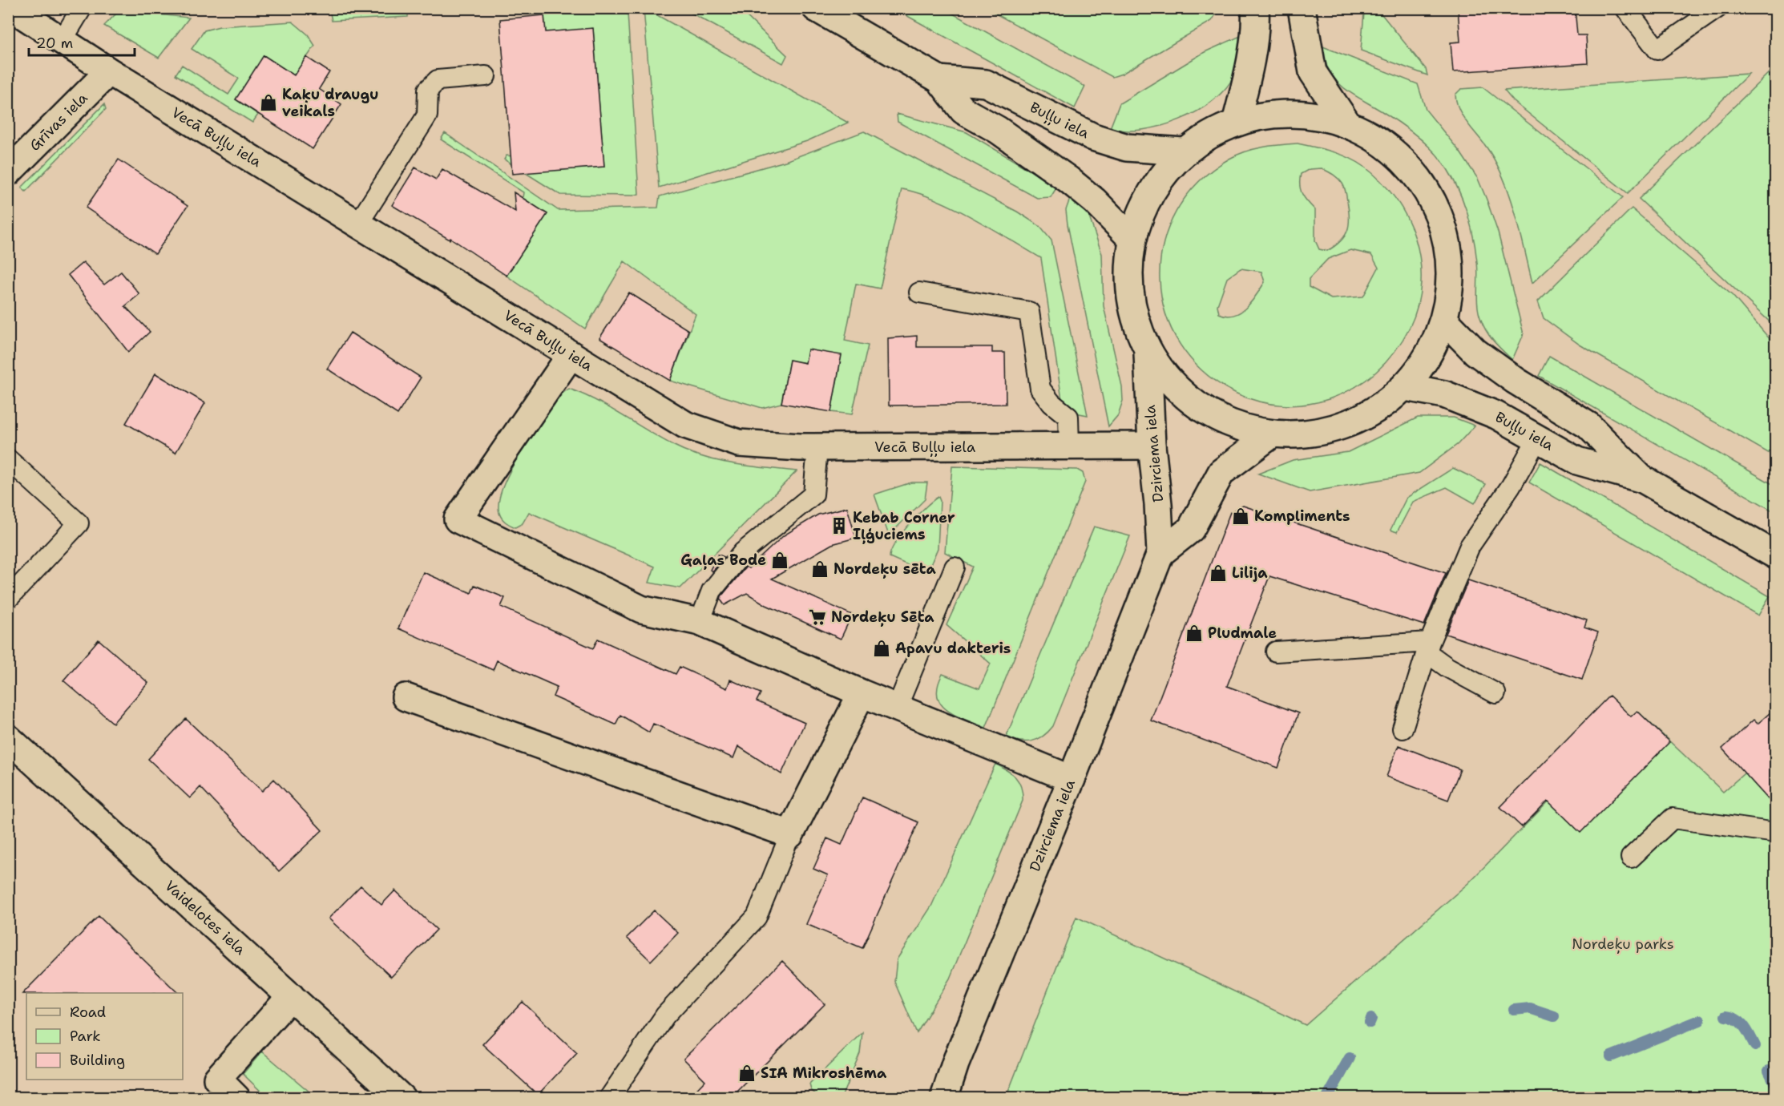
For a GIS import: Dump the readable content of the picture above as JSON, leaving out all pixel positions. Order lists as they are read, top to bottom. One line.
{"streets":{"street":["Buļļu iela","Grīvas iela","Vecā Buļļu iela","Dzirciema iela","Vaidelotes iela"]},"crossings":[["Grīvas iela","Vecā Buļļu iela"],["Vecā Buļļu iela","Dzirciema iela"]],"parks":["Nordeķu parks"],"places":{"shop":["Kaķu draugu veikals","Kompliments","Gaļas Bode","Nordeķu sēta","Lilija","Pludmale","Apavu dakteris","SIA Mikroshēma"],"building":["Kebab Corner Iļģuciems"],"supermarket":["Nordeķu Sēta"]},"legend":["Road","Park","Building"],"scale_bar":"20 m"}
